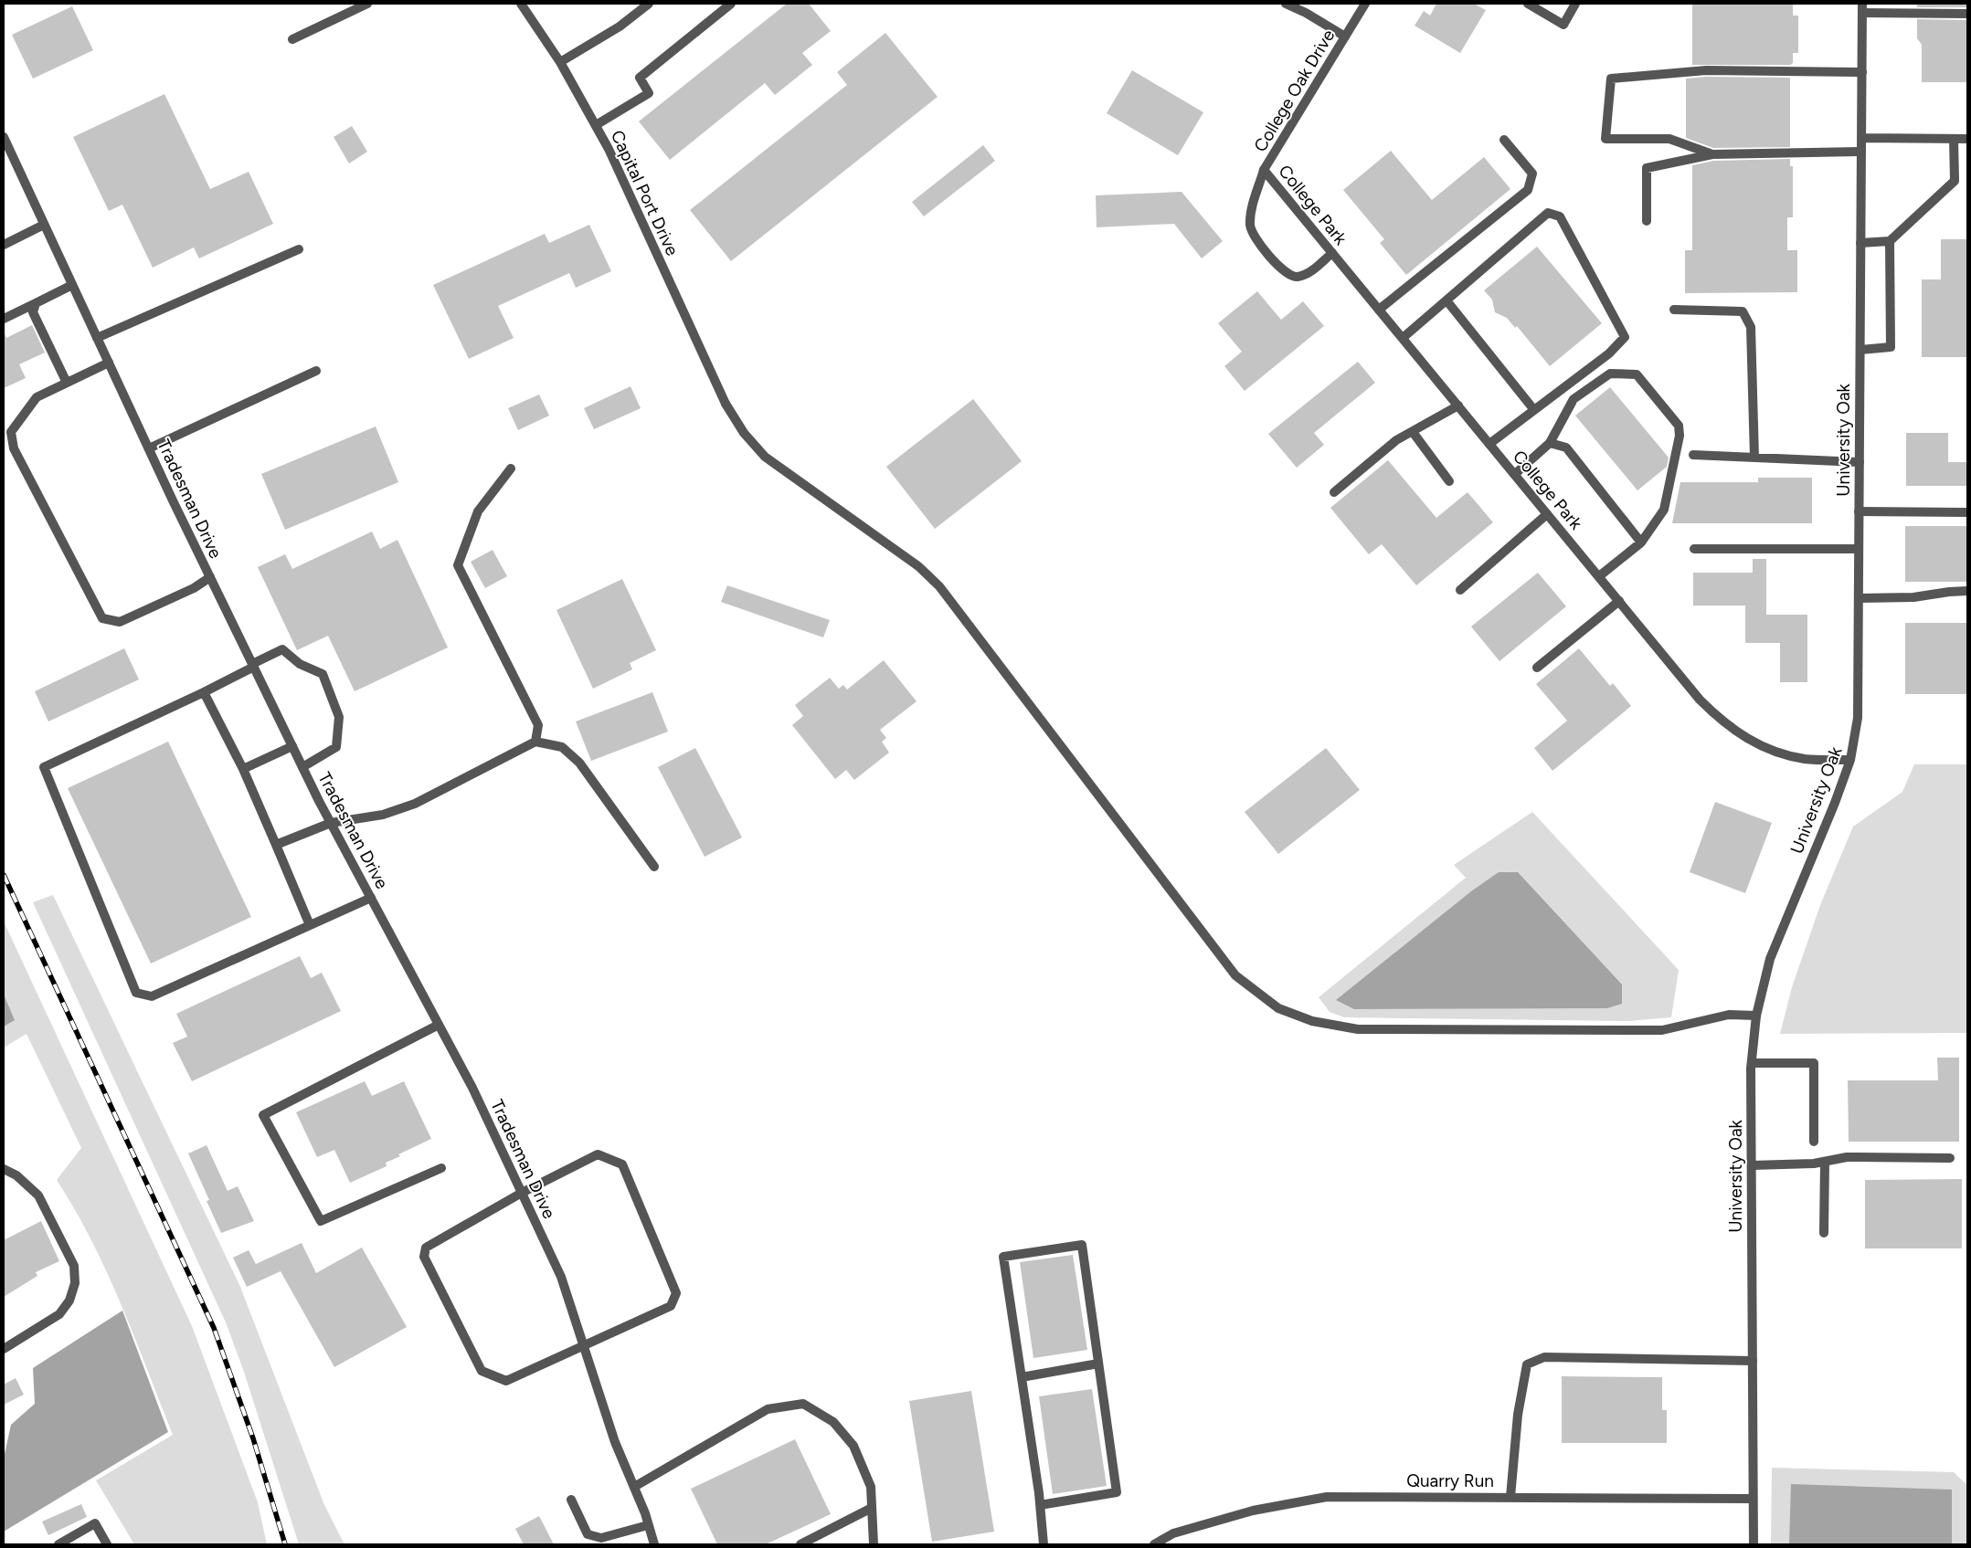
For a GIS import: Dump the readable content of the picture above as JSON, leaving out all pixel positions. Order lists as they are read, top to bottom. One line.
{"streets":{"street":["College Oak Drive","Capital Port Drive","College Park","University Oak","Tradesman Drive","Quarry Run"]},"crossings":[["College Oak Drive","College Park"],["Capital Port Drive","University Oak"],["College Park","University Oak"],["University Oak","Quarry Run"]]}
